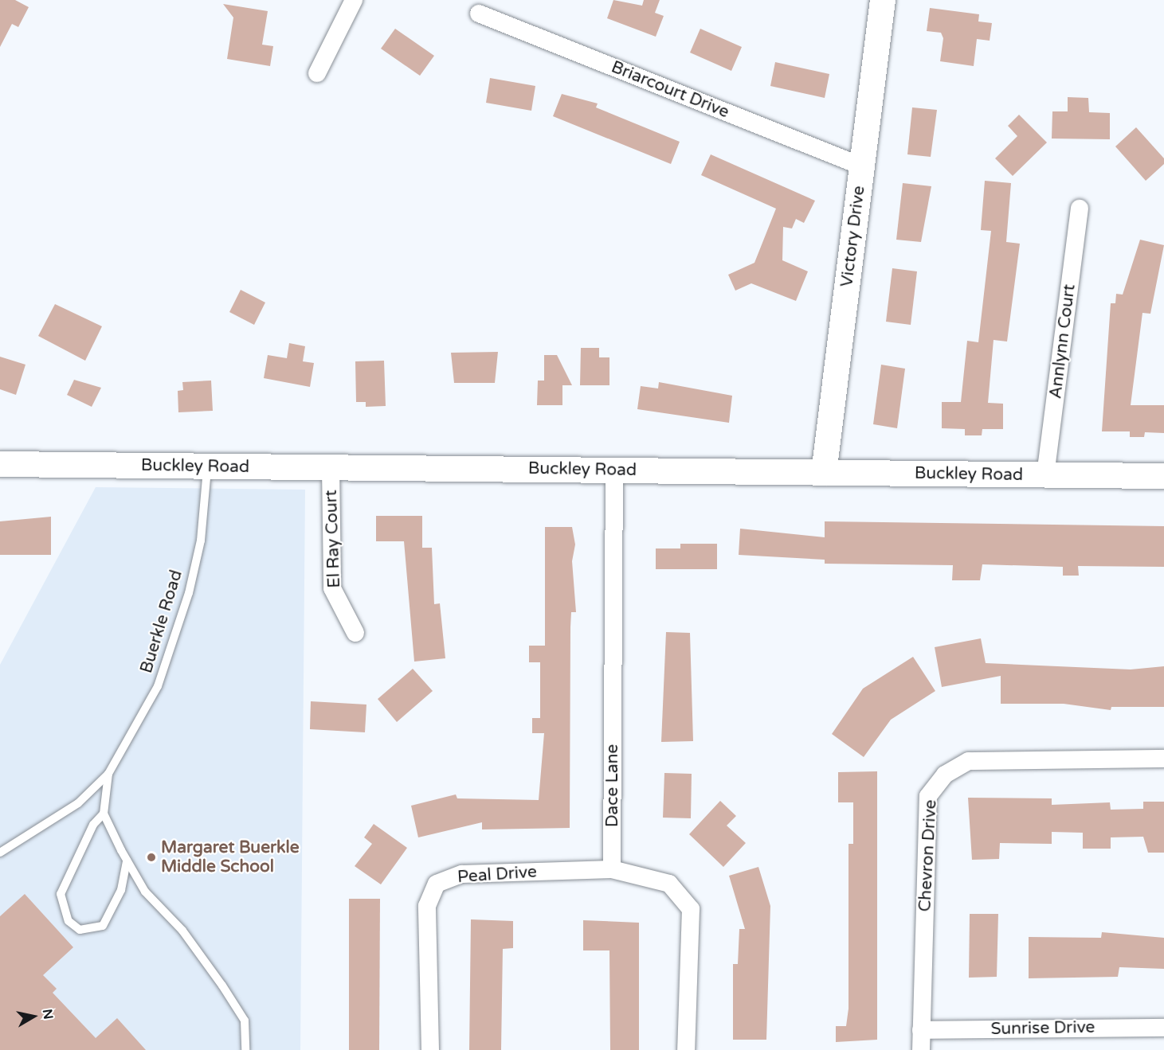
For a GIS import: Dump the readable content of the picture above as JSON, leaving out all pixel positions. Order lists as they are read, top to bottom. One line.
{"streets":{"street":["Briarcourt Drive","Victory Drive","Annlynn Court","Buckley Road","El Ray Court","Dace Lane","Chevron Drive","Peal Drive","Sunrise Drive"],"lane":["Buerkle Road"]},"crossings":[["Briarcourt Drive","Victory Drive"],["Victory Drive","Buckley Road"],["Annlynn Court","Buckley Road"],["Buckley Road","El Ray Court"],["Buckley Road","Buerkle Road"],["Buckley Road","Dace Lane"],["Dace Lane","Peal Drive"],["Chevron Drive","Sunrise Drive"]],"places":["Margaret Buerkle Middle School"],"north":"right"}
